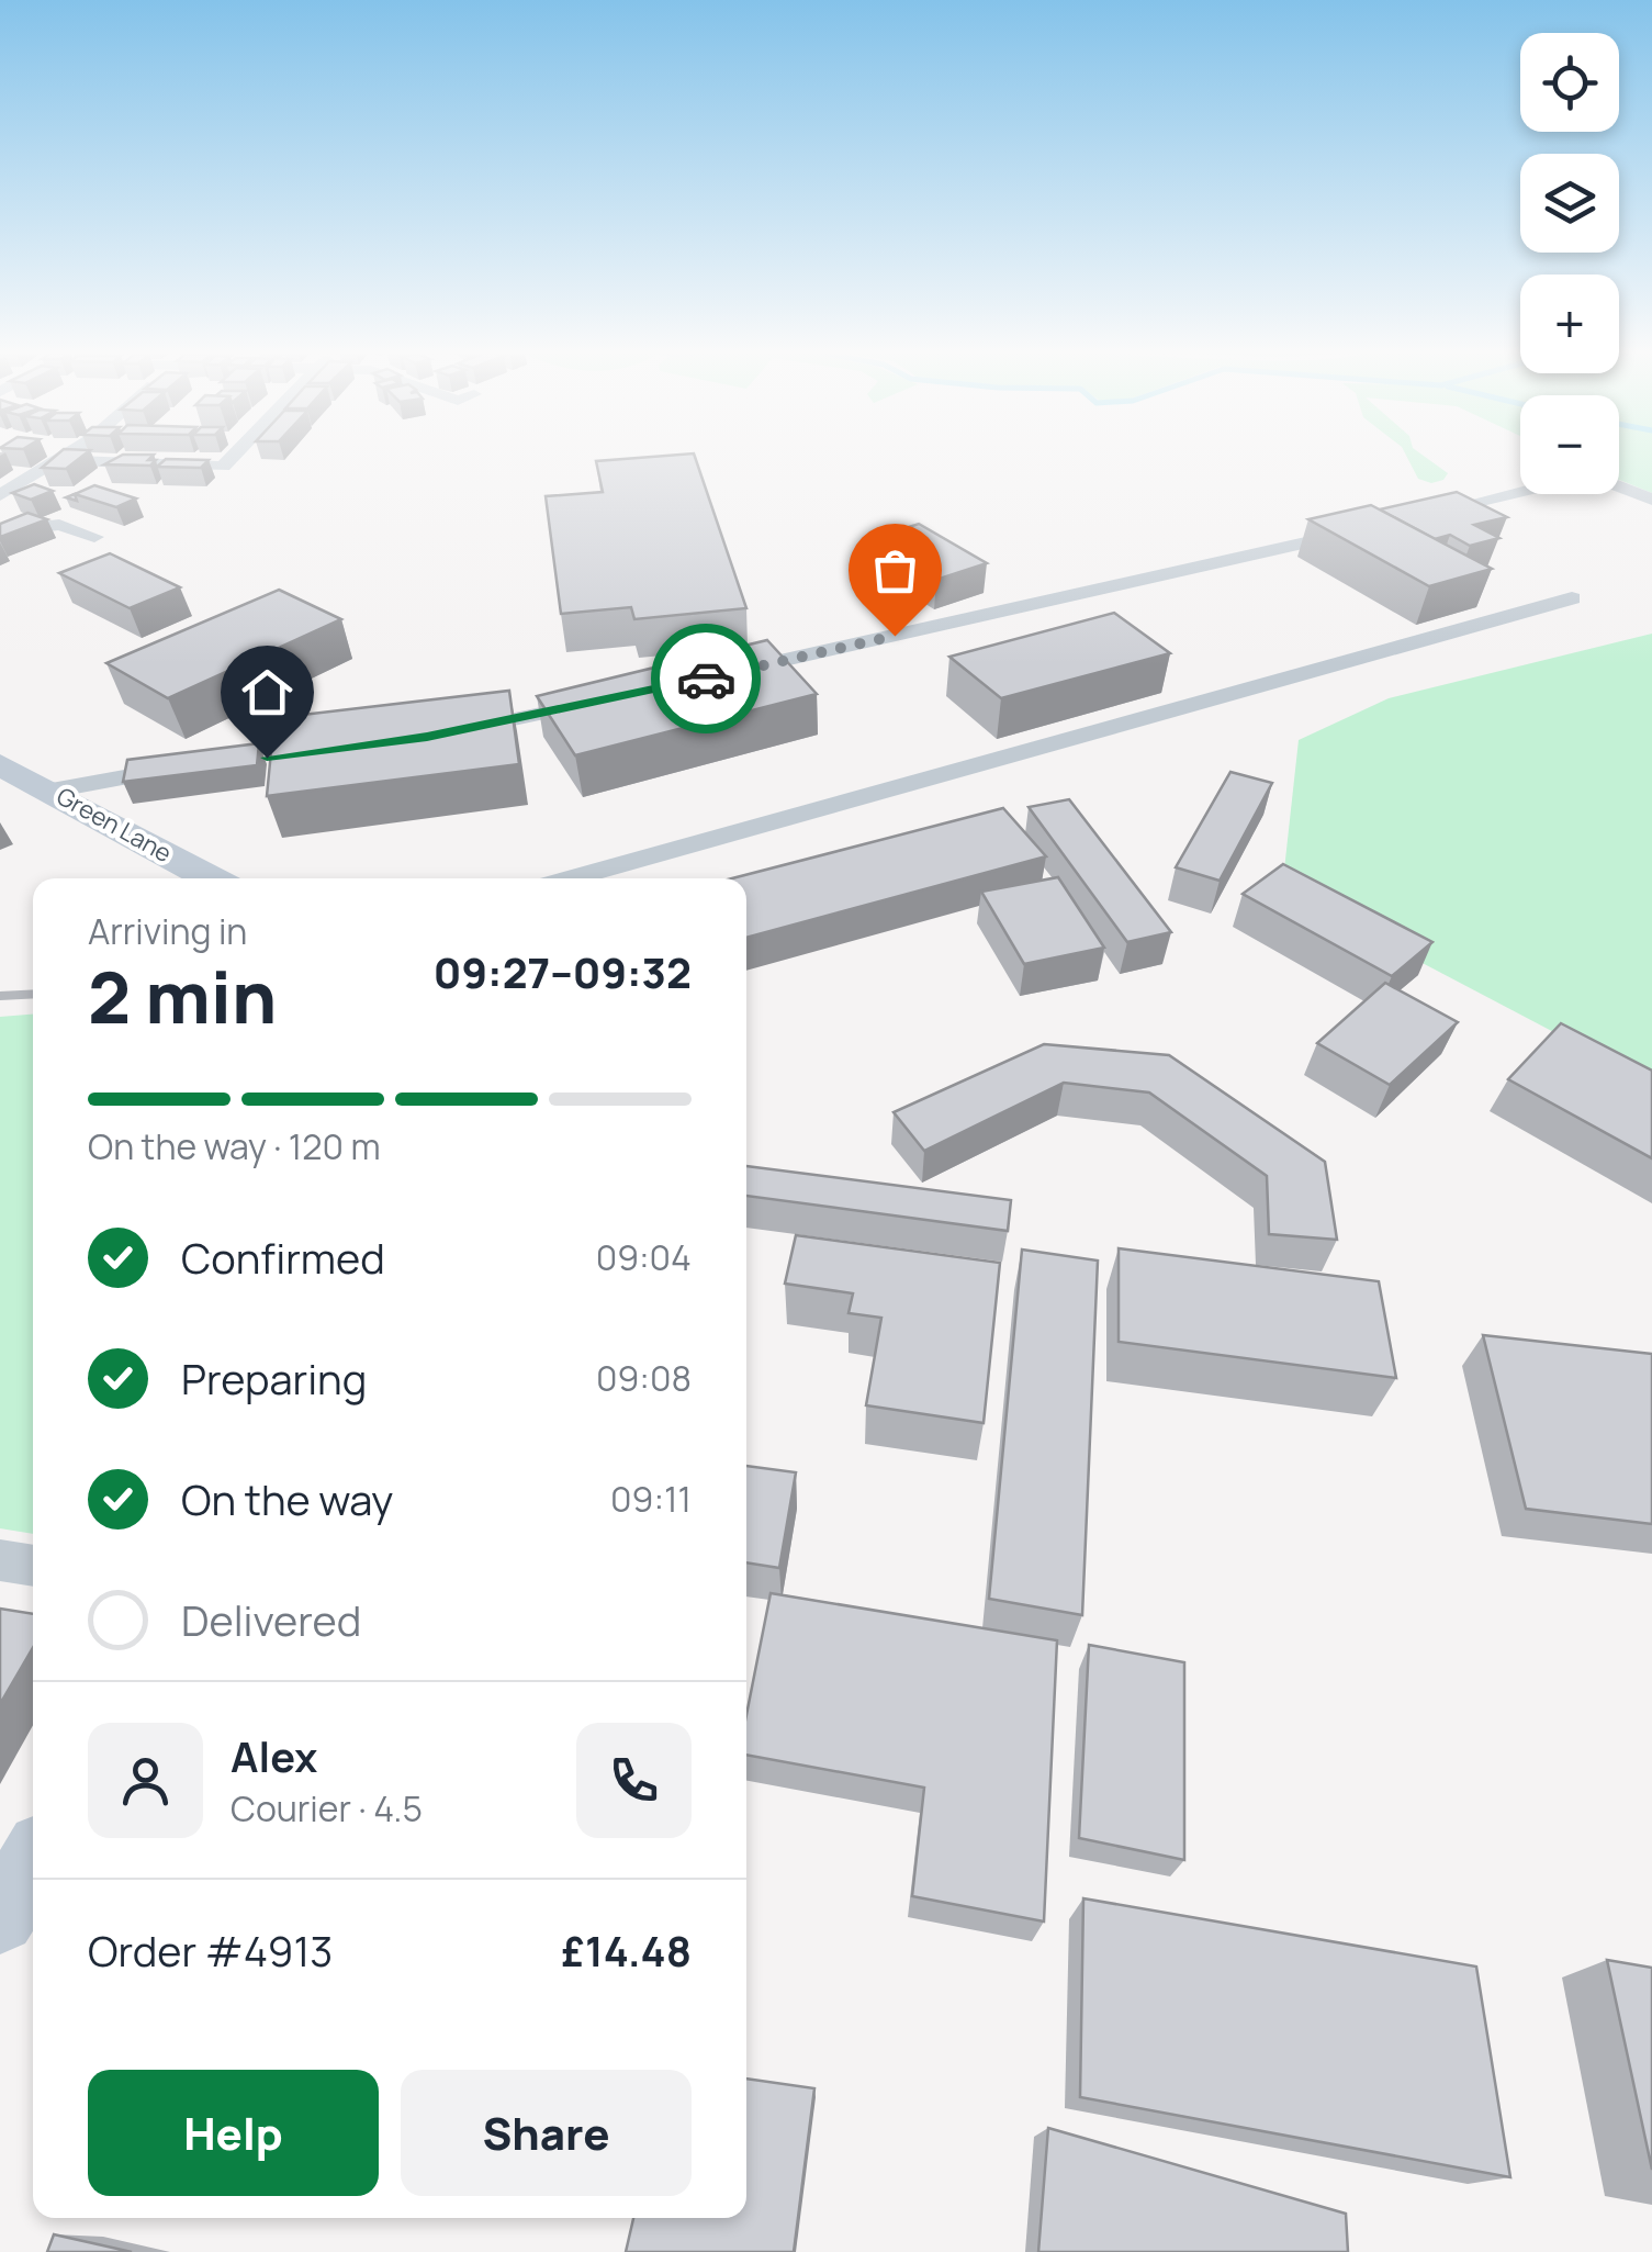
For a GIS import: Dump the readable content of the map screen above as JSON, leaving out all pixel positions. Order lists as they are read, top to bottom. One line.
{"streets":{"street":["Green Lane"]},"page":{"map_buttons":["+","−"],"heading":["2 min","Arriving in","09:27–09:32"],"panel":["Alex","Courier · 4.5","Order #4913","£14.48"],"bar":"On the way · 120 m","list":[["Confirmed","09:04"],["Preparing","09:08"],["On the way","09:11"],"Delivered"],"buttons":["Help","Share"]}}
